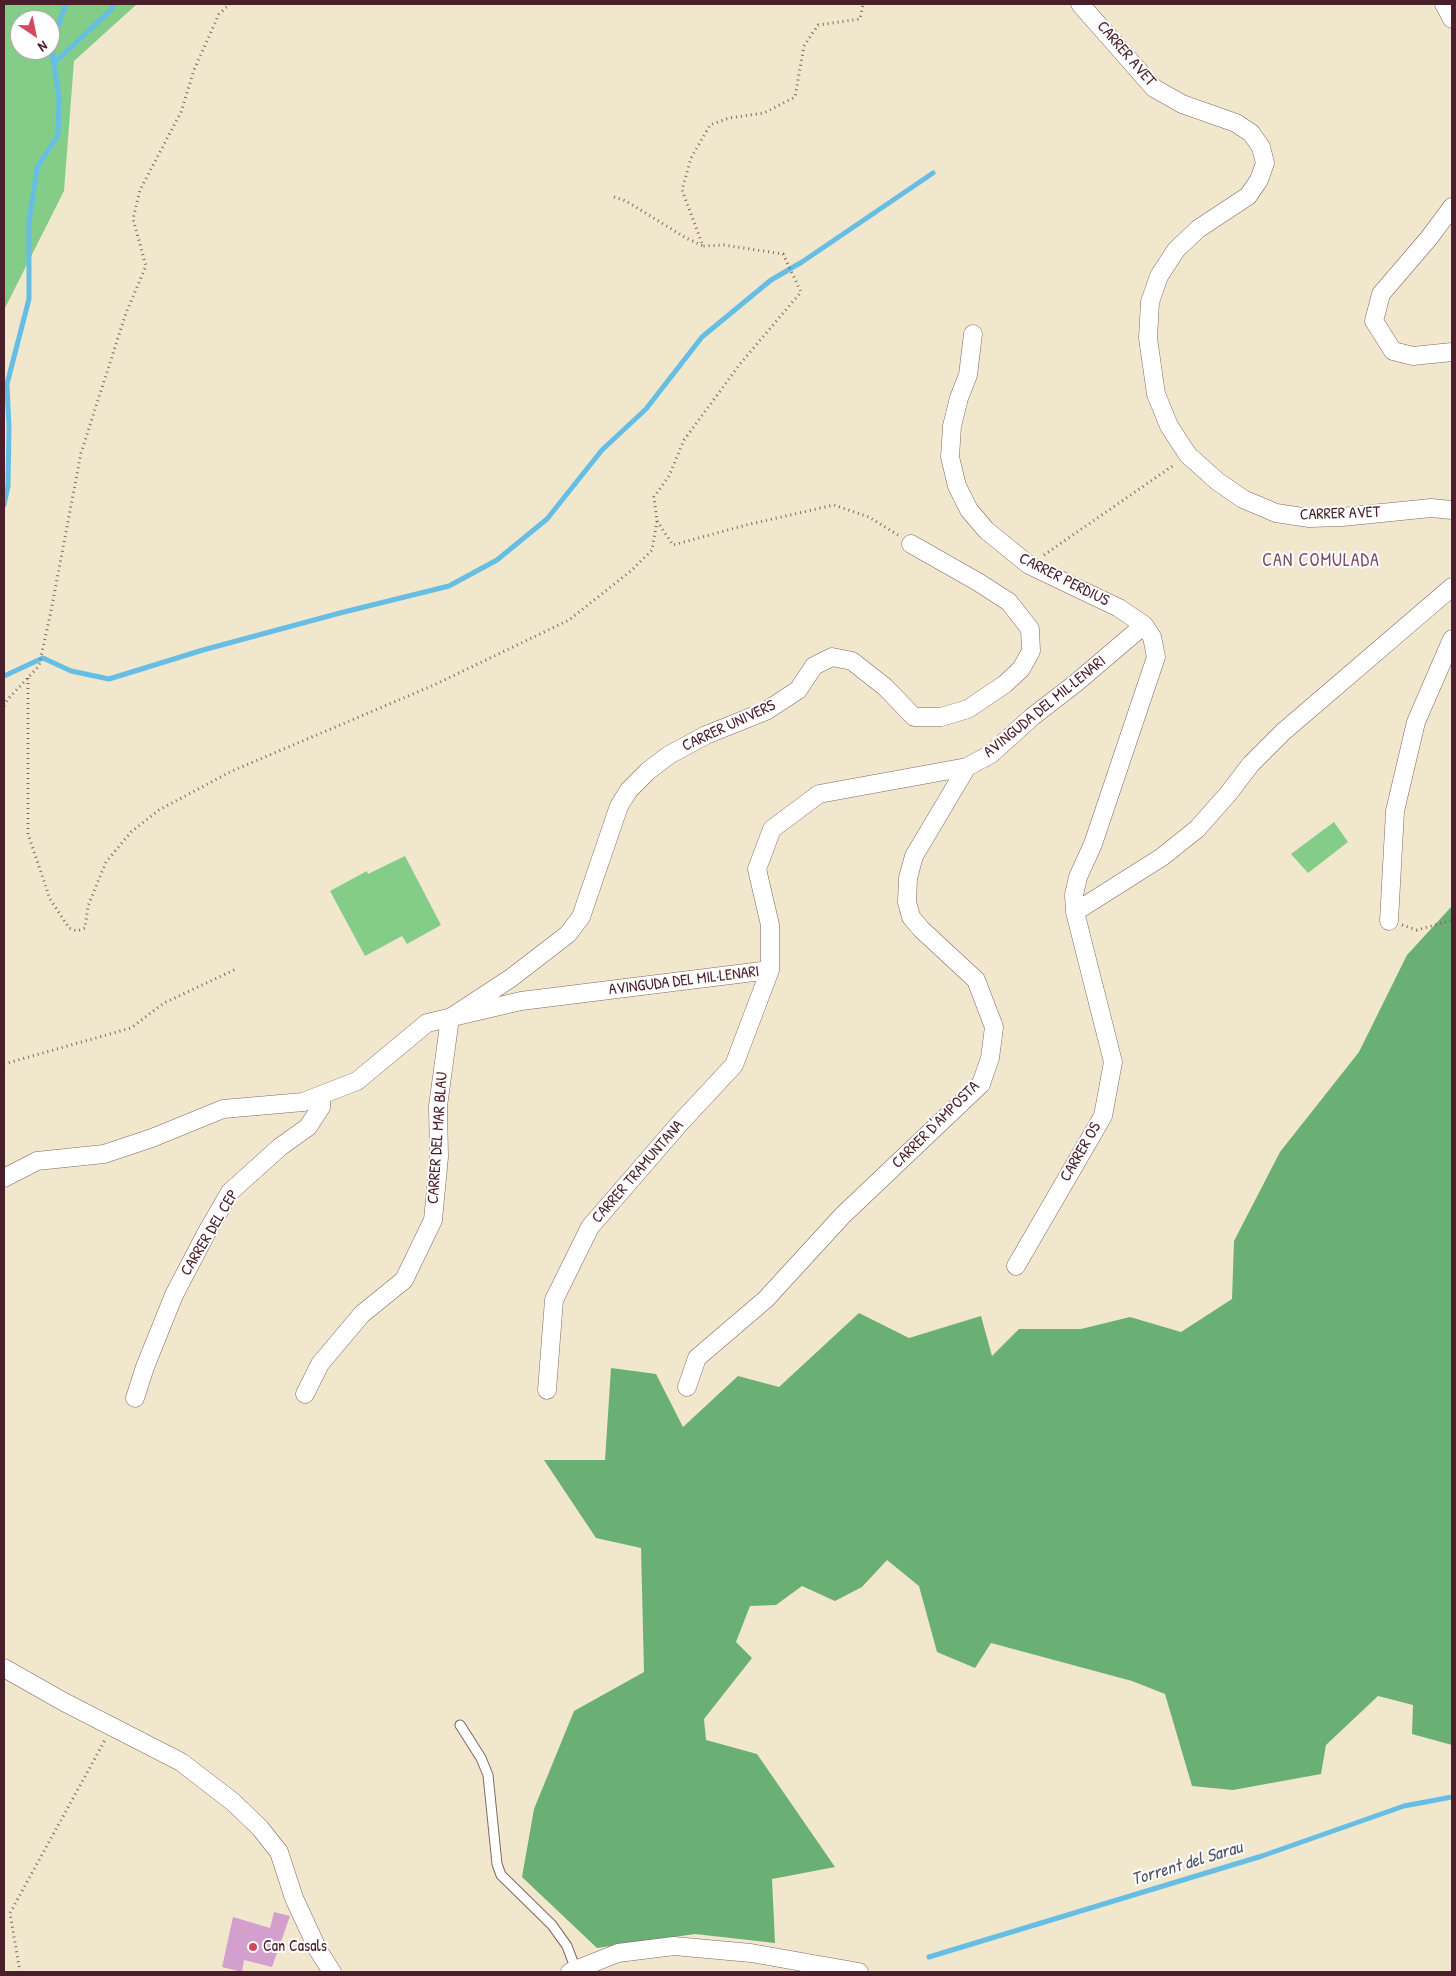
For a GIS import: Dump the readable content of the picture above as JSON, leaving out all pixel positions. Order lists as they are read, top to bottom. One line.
{"streets":{"street":["CARRER AVET","CARRER PERDIUS","AVINGUDA DEL MIL·LENARI","CARRER UNIVERS","CARRER D'AMPOSTA","CARRER DEL MAR BLAU","CARRER OS","CARRER TRAMUNTANA","CARRER DEL CEP"]},"crossings":[["CARRER PERDIUS","AVINGUDA DEL MIL·LENARI"],["AVINGUDA DEL MIL·LENARI","CARRER UNIVERS"],["AVINGUDA DEL MIL·LENARI","CARRER D'AMPOSTA"],["AVINGUDA DEL MIL·LENARI","CARRER DEL MAR BLAU"],["AVINGUDA DEL MIL·LENARI","CARRER TRAMUNTANA"],["AVINGUDA DEL MIL·LENARI","CARRER DEL CEP"],["CARRER UNIVERS","CARRER DEL MAR BLAU"]],"districts":["CAN COMULADA"],"water":["Torrent del Sarau"],"places":["Can Casals"],"north":"bottom right"}
